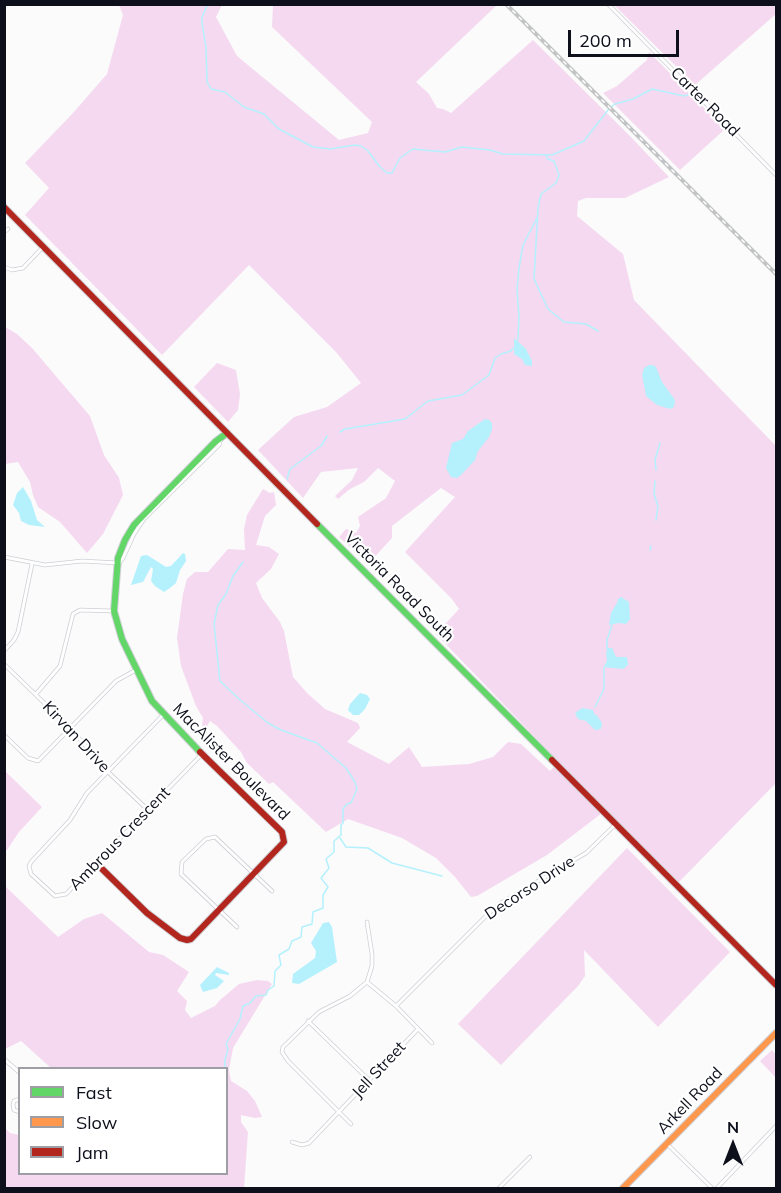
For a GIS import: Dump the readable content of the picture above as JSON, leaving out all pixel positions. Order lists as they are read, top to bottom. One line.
{"streets":{"main road":["Victoria Road South","MacAlister Boulevard","Arkell Road"],"street":["Carter Road","Kirvan Drive","Ambrous Crescent","Decorso Drive","Jell Street"]},"crossings":[["Victoria Road South","MacAlister Boulevard"],["Victoria Road South","Decorso Drive"],["Kirvan Drive","Ambrous Crescent"],["MacAlister Boulevard","Ambrous Crescent"]],"legend":["Fast","Slow","Jam"],"scale_bar":"200 m","north":"top"}
